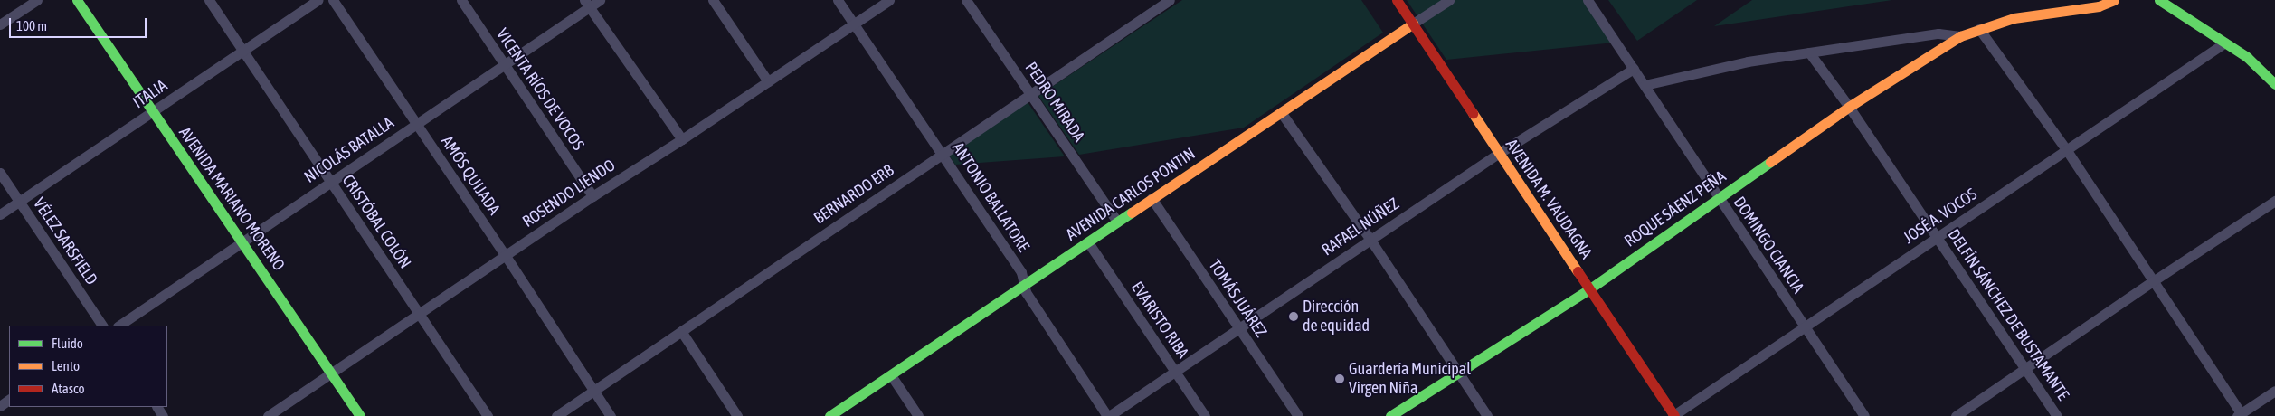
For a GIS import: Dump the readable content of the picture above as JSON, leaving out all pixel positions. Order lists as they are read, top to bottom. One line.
{"streets":{"main road":["AVENIDA CARLOS PONTIN","AVENIDA MARIANO MORENO","AVENIDA M. VAUDAGNA","ROQUE SÁENZ PEÑA"],"street":["VICENTA RÍOS DE VOCOS","ITALIA","PEDRO MIRADA","NICOLÁS BATALLA","AMÓS QUIJADA","ROSENDO LIENDO","BERNARDO ERB","ANTONIO BALLATORE","JOSÉ A. VOCOS","CRISTÓBAL COLÓN","RAFAEL NÚÑEZ","VÉLEZ SARSFIELD","DOMINGO CIANCIA","TOMÁS JUÁREZ","DELFÍN SÁNCHEZ DE BUSTAMANTE","EVARISTO RIBA"]},"crossings":[["VICENTA RÍOS DE VOCOS","NICOLÁS BATALLA"],["VICENTA RÍOS DE VOCOS","ROSENDO LIENDO"],["ITALIA","AVENIDA MARIANO MORENO"],["ITALIA","CRISTÓBAL COLÓN"],["ITALIA","VÉLEZ SARSFIELD"],["PEDRO MIRADA","BERNARDO ERB"],["PEDRO MIRADA","AVENIDA CARLOS PONTIN"],["NICOLÁS BATALLA","AMÓS QUIJADA"],["NICOLÁS BATALLA","AVENIDA MARIANO MORENO"],["NICOLÁS BATALLA","CRISTÓBAL COLÓN"],["AMÓS QUIJADA","ROSENDO LIENDO"],["AMÓS QUIJADA","BERNARDO ERB"],["ROSENDO LIENDO","ANTONIO BALLATORE"],["ROSENDO LIENDO","AVENIDA MARIANO MORENO"],["ROSENDO LIENDO","CRISTÓBAL COLÓN"],["BERNARDO ERB","ANTONIO BALLATORE"],["AVENIDA CARLOS PONTIN","ANTONIO BALLATORE"],["AVENIDA CARLOS PONTIN","AVENIDA M. VAUDAGNA"],["AVENIDA CARLOS PONTIN","TOMÁS JUÁREZ"],["AVENIDA CARLOS PONTIN","EVARISTO RIBA"],["ANTONIO BALLATORE","RAFAEL NÚÑEZ"],["AVENIDA M. VAUDAGNA","ROQUE SÁENZ PEÑA"],["AVENIDA M. VAUDAGNA","JOSÉ A. VOCOS"],["AVENIDA M. VAUDAGNA","RAFAEL NÚÑEZ"],["ROQUE SÁENZ PEÑA","DOMINGO CIANCIA"],["ROQUE SÁENZ PEÑA","DELFÍN SÁNCHEZ DE BUSTAMANTE"],["JOSÉ A. VOCOS","DOMINGO CIANCIA"],["JOSÉ A. VOCOS","DELFÍN SÁNCHEZ DE BUSTAMANTE"],["RAFAEL NÚÑEZ","DOMINGO CIANCIA"],["RAFAEL NÚÑEZ","TOMÁS JUÁREZ"],["RAFAEL NÚÑEZ","EVARISTO RIBA"]],"places":["Dirección de equidad","Guardería Municipal Virgen Niña"],"legend":["Fluido","Lento","Atasco"],"scale_bar":"100 m"}
